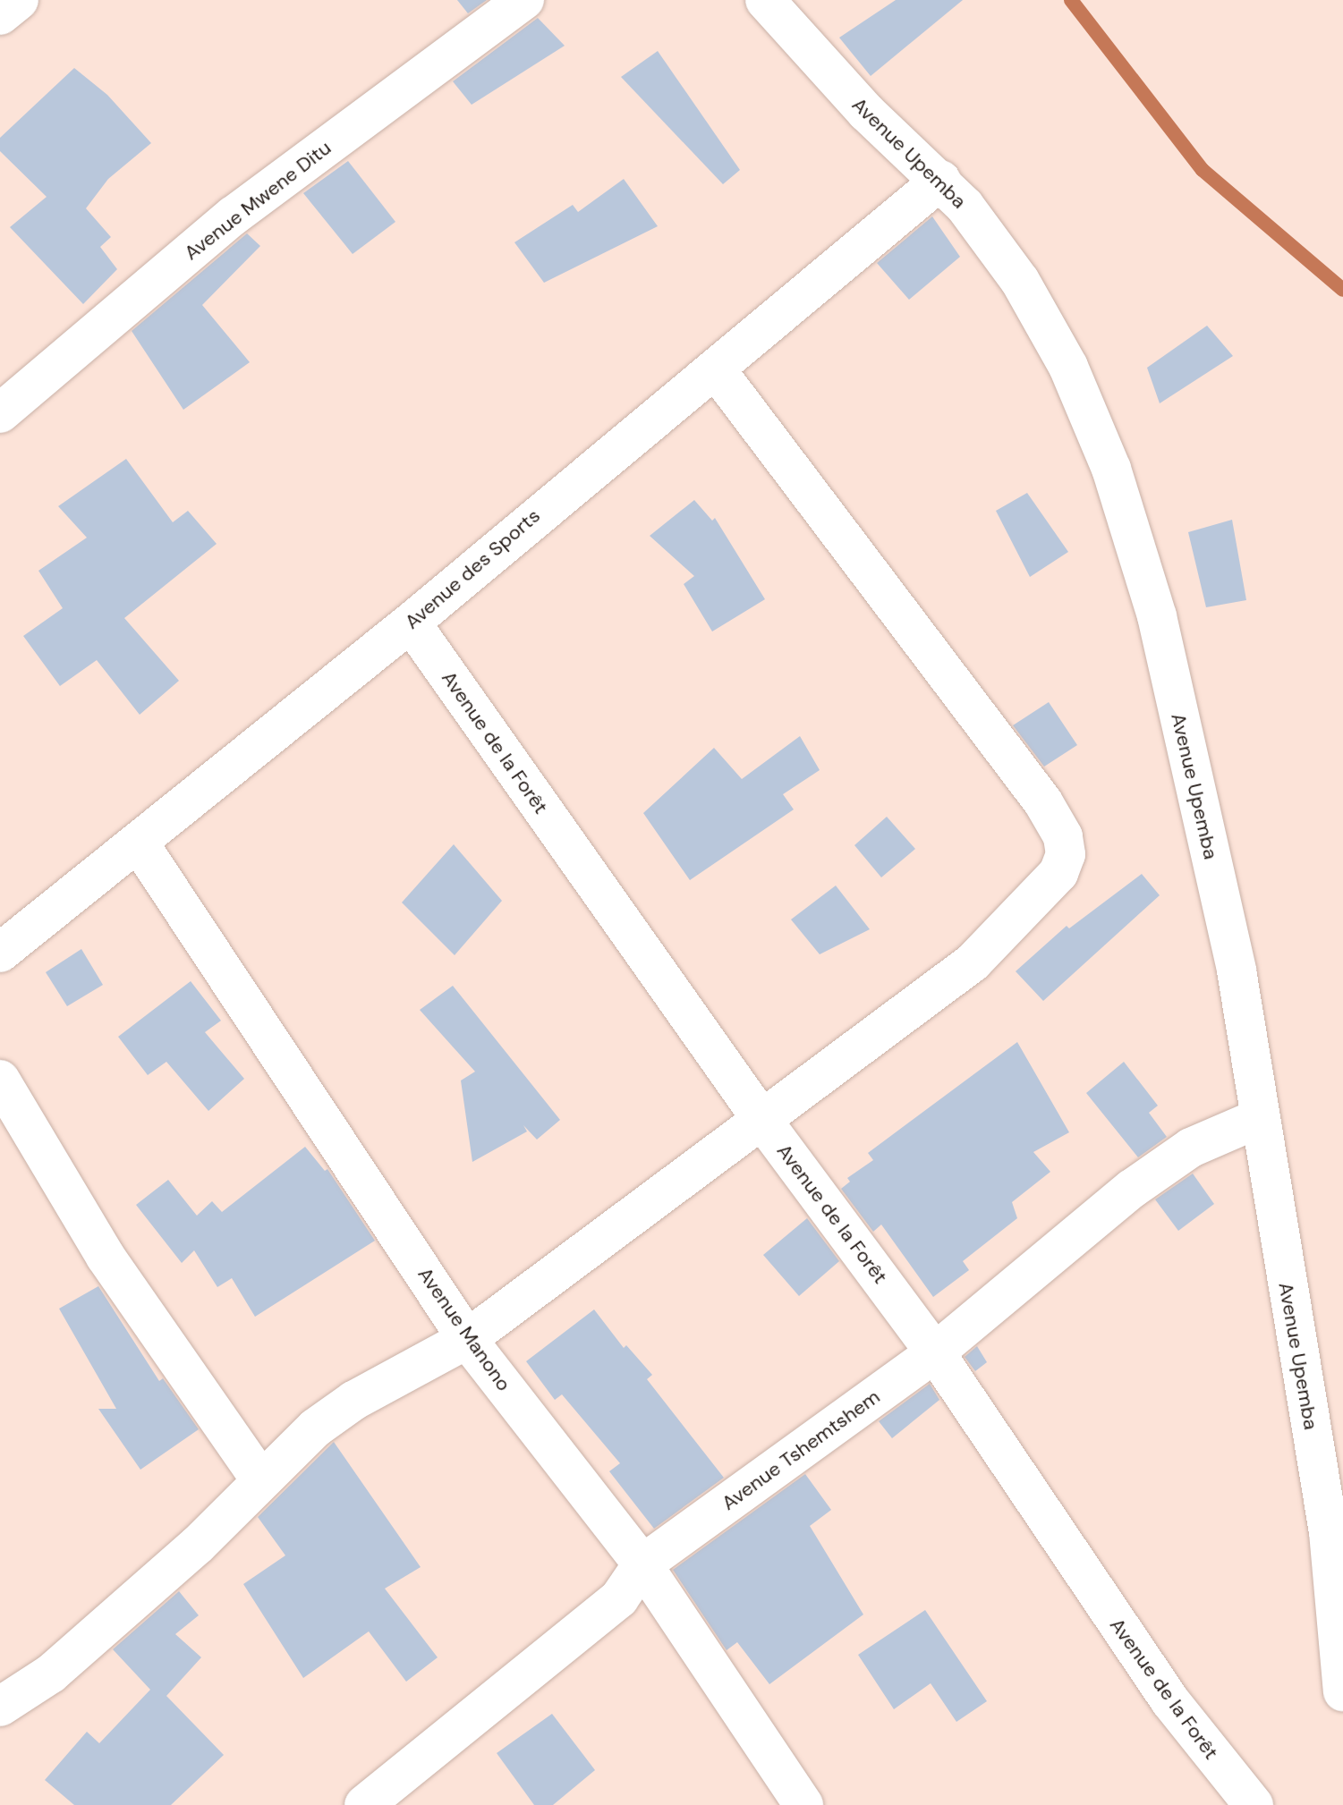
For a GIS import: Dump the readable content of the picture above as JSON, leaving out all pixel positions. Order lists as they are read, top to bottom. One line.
{"streets":{"street":["Avenue Upemba","Avenue Mwene Ditu","Avenue des Sports","Avenue de la Forêt","Avenue Manono","Avenue Tshemtshem"]},"crossings":[["Avenue Upemba","Avenue des Sports"],["Avenue Upemba","Avenue Tshemtshem"],["Avenue des Sports","Avenue de la Forêt"],["Avenue des Sports","Avenue Manono"],["Avenue de la Forêt","Avenue Tshemtshem"],["Avenue Manono","Avenue Tshemtshem"]]}
